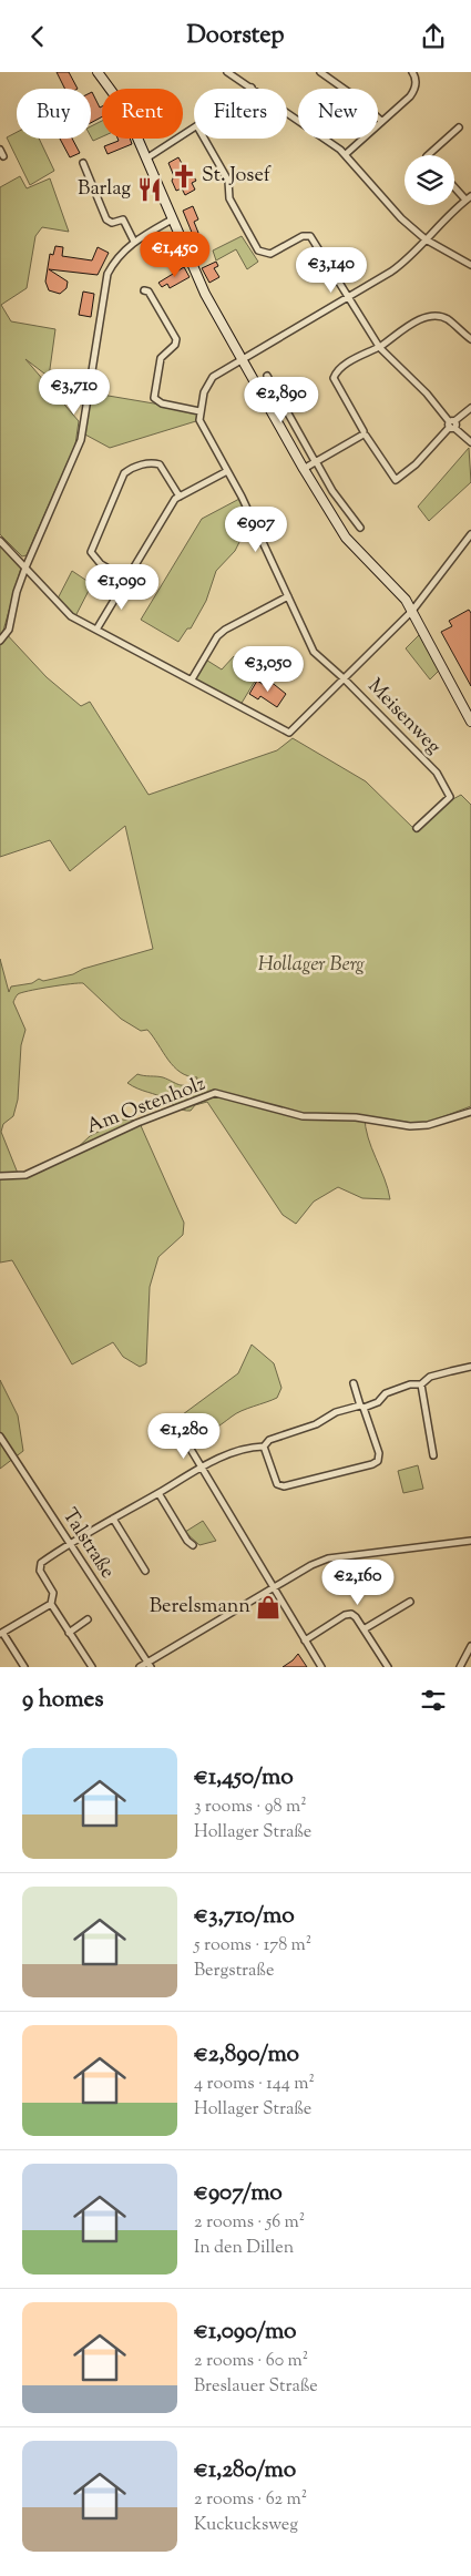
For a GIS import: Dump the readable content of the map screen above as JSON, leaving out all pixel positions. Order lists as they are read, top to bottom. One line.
{"streets":{"street":["Meisenweg","Am Ostenholz","Talstraße"]},"parks":["Hollager Berg"],"places":{"church":["St. Josef"],"restaurant":["Barlag"],"shop":["Berelsmann"]},"page":{"header":"Doorstep","chip":["Buy","Rent","Filters","New"],"price":["€1,450","€3,140","€3,710","€2,890","€907","€1,090","€3,050","€1,280","€2,160"],"heading":"9 homes","list":[{"name":"€1,450/mo","note":"3 rooms · 98 m² · Hollager Straße"},{"name":"€3,710/mo","note":"5 rooms · 178 m² · Bergstraße"},{"name":"€2,890/mo","note":"4 rooms · 144 m² · Hollager Straße"},{"name":"€907/mo","note":"2 rooms · 56 m² · In den Dillen"},{"name":"€1,090/mo","note":"2 rooms · 60 m² · Breslauer Straße"},{"name":"€1,280/mo","note":"2 rooms · 62 m² · Kuckucksweg"}]}}
